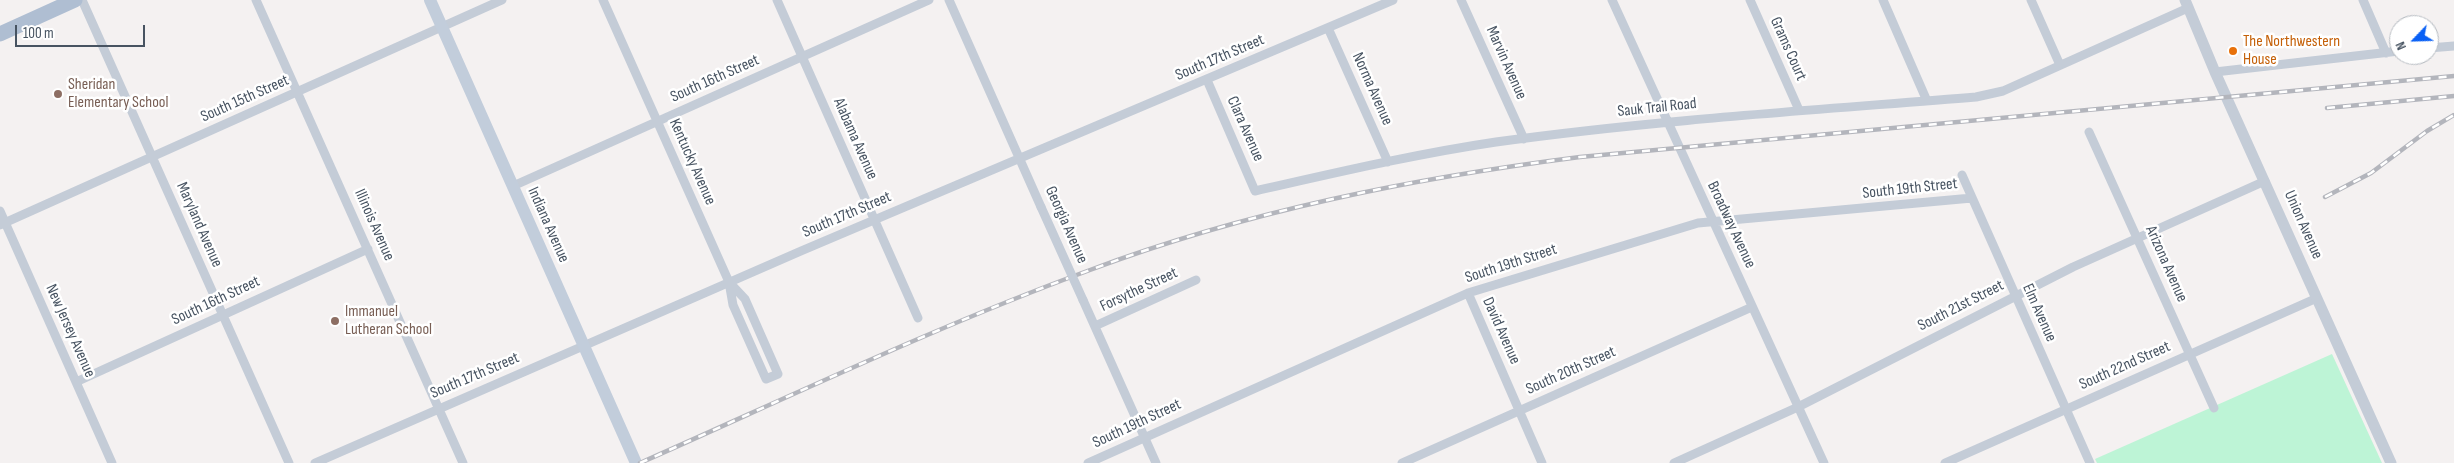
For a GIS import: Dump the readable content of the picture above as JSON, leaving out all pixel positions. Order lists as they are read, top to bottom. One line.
{"streets":{"main road":["Indiana Avenue"],"street":["Grams Court","South 17th Street","Marvin Avenue","South 16th Street","Norma Avenue","South 15th Street","Sauk Trail Road","Clara Avenue","Alabama Avenue","Kentucky Avenue","South 19th Street","Maryland Avenue","Illinois Avenue","Georgia Avenue","Broadway Avenue","Union Avenue","Arizona Avenue","Forsythe Street","South 21st Street","Elm Avenue","New Jersey Avenue","David Avenue","South 22nd Street","South 20th Street"]},"crossings":[["Grams Court","Sauk Trail Road"],["South 17th Street","Norma Avenue"],["South 17th Street","Clara Avenue"],["South 17th Street","Alabama Avenue"],["South 17th Street","Kentucky Avenue"],["South 17th Street","Illinois Avenue"],["South 17th Street","Indiana Avenue"],["South 17th Street","Georgia Avenue"],["Marvin Avenue","Sauk Trail Road"],["South 16th Street","Alabama Avenue"],["South 16th Street","Kentucky Avenue"],["South 16th Street","Maryland Avenue"],["South 16th Street","Illinois Avenue"],["South 16th Street","Indiana Avenue"],["South 16th Street","New Jersey Avenue"],["Norma Avenue","Sauk Trail Road"],["South 15th Street","Maryland Avenue"],["South 15th Street","Illinois Avenue"],["South 15th Street","Indiana Avenue"],["South 15th Street","New Jersey Avenue"],["Sauk Trail Road","Clara Avenue"],["Sauk Trail Road","Broadway Avenue"],["South 19th Street","Georgia Avenue"],["South 19th Street","Broadway Avenue"],["South 19th Street","Elm Avenue"],["South 19th Street","David Avenue"],["Georgia Avenue","Forsythe Street"],["Broadway Avenue","South 21st Street"],["Broadway Avenue","South 20th Street"],["Union Avenue","South 21st Street"],["Union Avenue","South 22nd Street"],["Arizona Avenue","South 21st Street"],["Arizona Avenue","South 22nd Street"],["South 21st Street","Elm Avenue"],["Elm Avenue","South 22nd Street"],["David Avenue","South 20th Street"]],"places":["The Northwestern House","Sheridan Elementary School","Immanuel Lutheran School"],"scale_bar":"100 m","north":"bottom left"}
